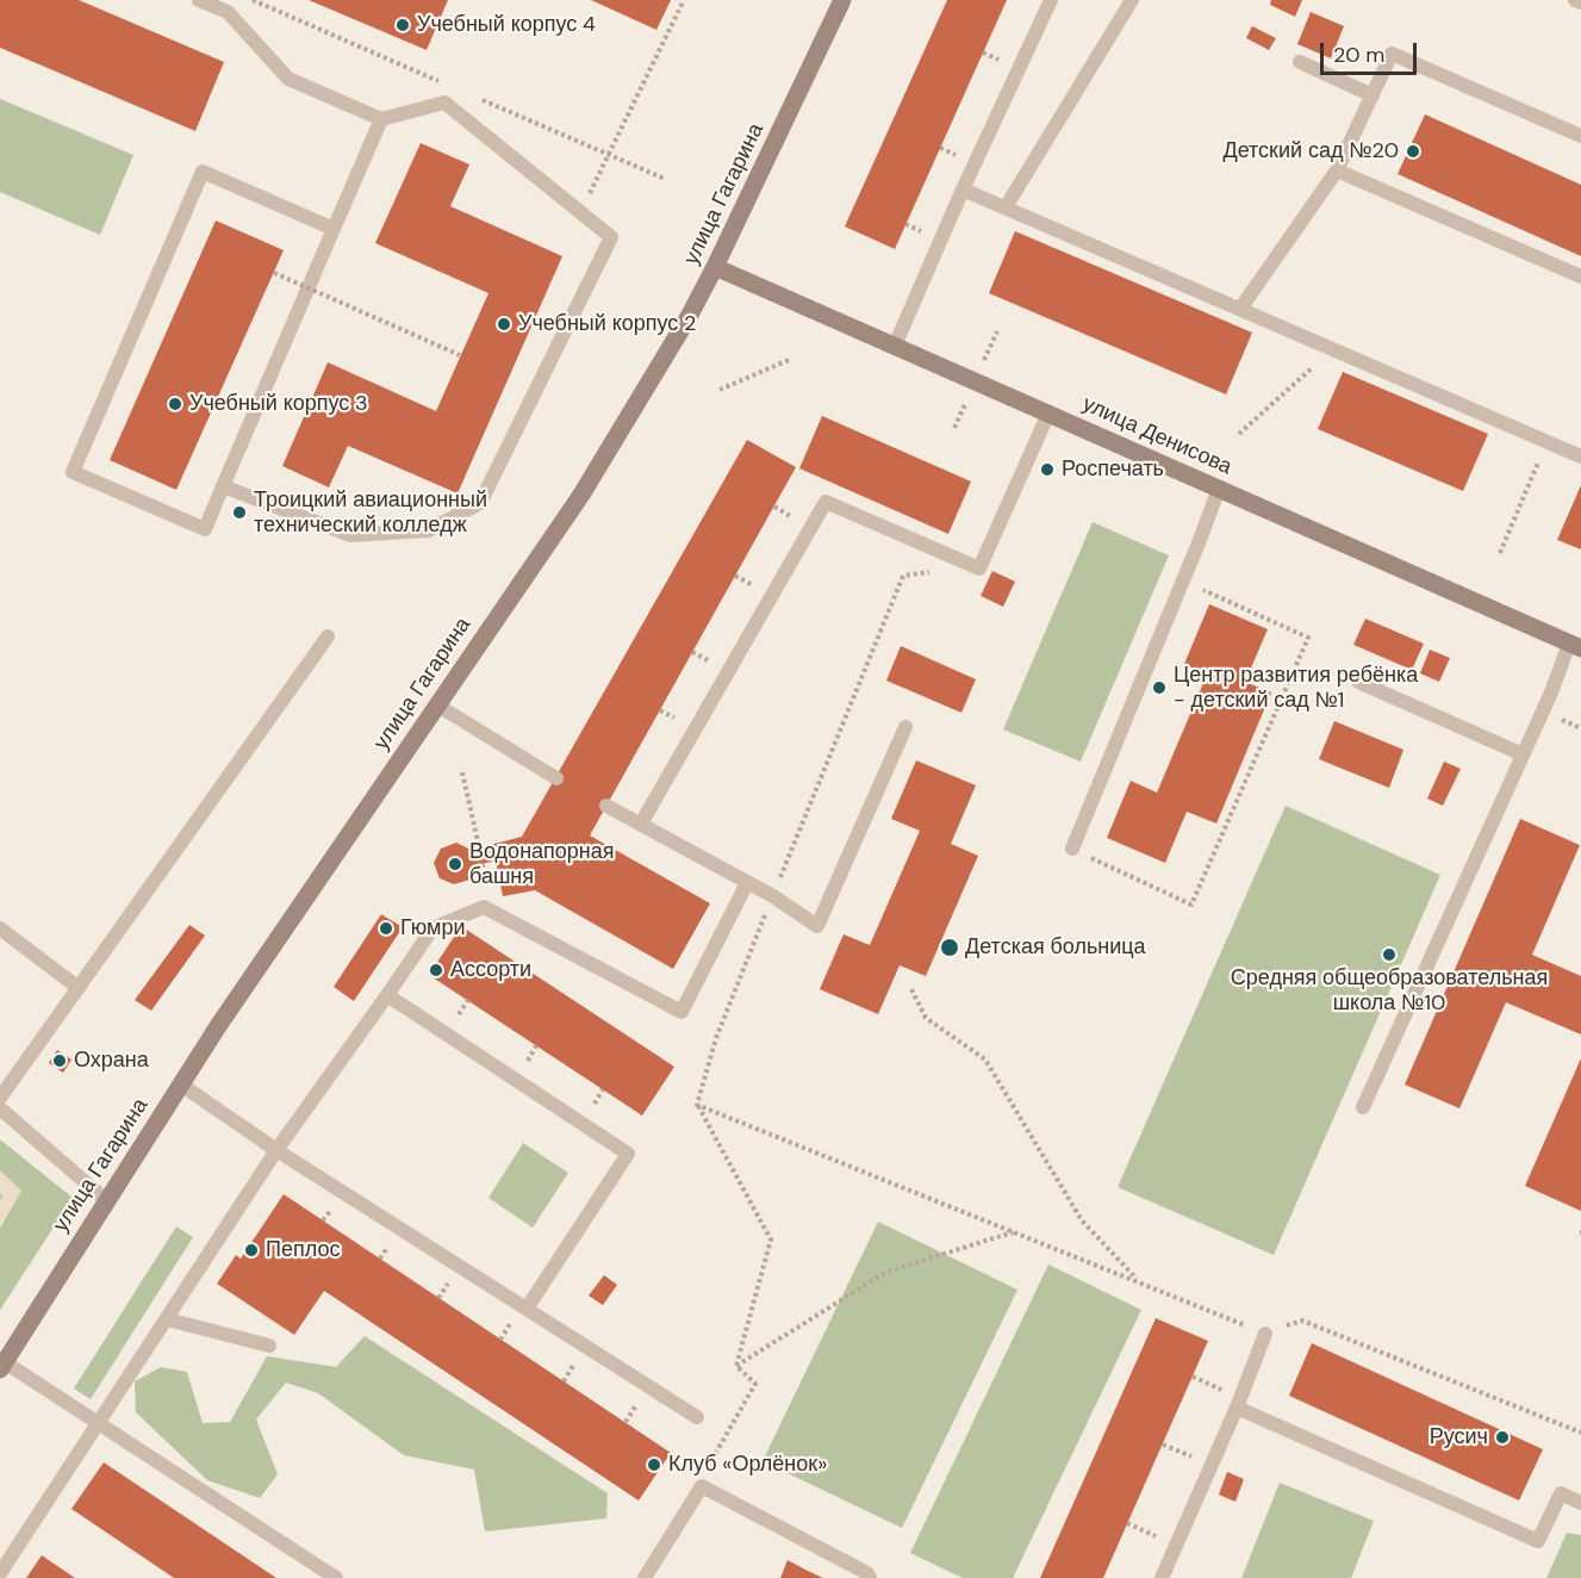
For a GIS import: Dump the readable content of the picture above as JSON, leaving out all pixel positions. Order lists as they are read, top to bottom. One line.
{"streets":{"main road":["улица Гагарина","улица Денисова"]},"crossings":[["улица Гагарина","улица Денисова"]],"places":["Учебный корпус 4","Детский сад №20","Учебный корпус 2","Учебный корпус 3","Роспечать","Троицкий авиационный технический колледж","Центр развития ребёнка - детский сад №1","Водонапорная башня","Гюмри","Детская больница","Средняя общеобразовательная школа №10","Ассорти","Охрана","Пеплос","Русич","Клуб «Орлёнок»"],"scale_bar":"20 m"}
